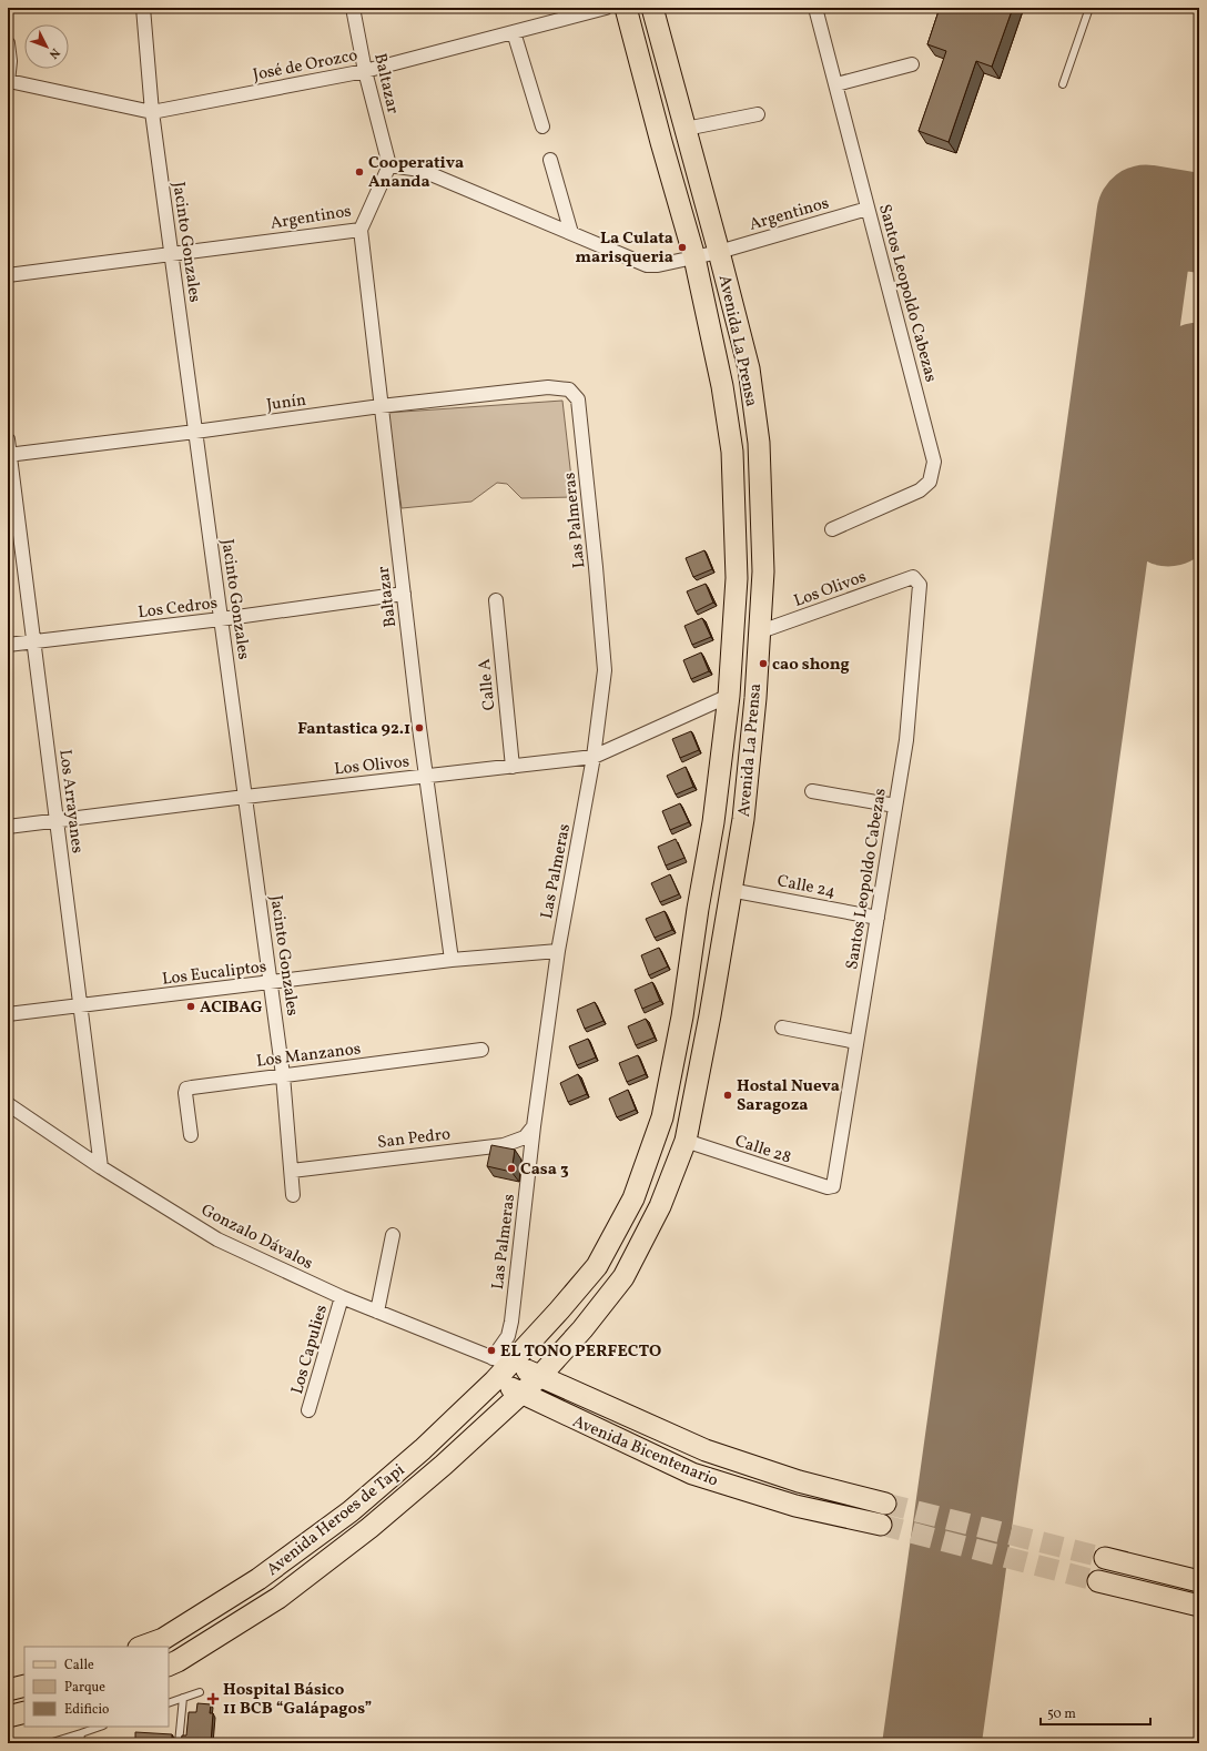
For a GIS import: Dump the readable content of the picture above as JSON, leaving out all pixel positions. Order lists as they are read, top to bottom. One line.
{"streets":{"main road":["Avenida La Prensa","Avenida Bicentenario","Avenida Heroes de Tapi"],"street":["José de Orozco","Baltazar","Argentinos","Jacinto Gonzales","Santos Leopoldo Cabezas","Junín","Las Palmeras","Los Olivos","Los Cedros","Calle A","Los Arrayanes","Calle 24","Los Eucaliptos","Los Manzanos","San Pedro","Calle 28","Gonzalo Dávalos","Los Capulies"]},"crossings":[["José de Orozco","Baltazar"],["José de Orozco","Jacinto Gonzales"],["Baltazar","Argentinos"],["Baltazar","Junín"],["Baltazar","Los Olivos"],["Baltazar","Los Cedros"],["Baltazar","Los Eucaliptos"],["Argentinos","Jacinto Gonzales"],["Argentinos","Santos Leopoldo Cabezas"],["Argentinos","Avenida La Prensa"],["Jacinto Gonzales","Junín"],["Jacinto Gonzales","Los Olivos"],["Jacinto Gonzales","Los Cedros"],["Jacinto Gonzales","Los Eucaliptos"],["Jacinto Gonzales","Los Manzanos"],["Jacinto Gonzales","San Pedro"],["Santos Leopoldo Cabezas","Los Olivos"],["Santos Leopoldo Cabezas","Calle 24"],["Santos Leopoldo Cabezas","Calle 28"],["Avenida La Prensa","Las Palmeras"],["Avenida La Prensa","Los Olivos"],["Avenida La Prensa","Calle 24"],["Avenida La Prensa","Calle 28"],["Avenida La Prensa","Gonzalo Dávalos"],["Avenida La Prensa","Avenida Bicentenario"],["Avenida La Prensa","Avenida Heroes de Tapi"],["Junín","Las Palmeras"],["Junín","Los Arrayanes"],["Las Palmeras","Los Olivos"],["Las Palmeras","Los Eucaliptos"],["Las Palmeras","San Pedro"],["Las Palmeras","Gonzalo Dávalos"],["Las Palmeras","Avenida Bicentenario"],["Las Palmeras","Avenida Heroes de Tapi"],["Los Olivos","Calle A"],["Los Olivos","Los Arrayanes"],["Los Cedros","Los Arrayanes"],["Los Arrayanes","Los Eucaliptos"],["Los Arrayanes","Gonzalo Dávalos"],["Gonzalo Dávalos","Los Capulies"],["Gonzalo Dávalos","Avenida Bicentenario"],["Gonzalo Dávalos","Avenida Heroes de Tapi"],["Avenida Bicentenario","Avenida Heroes de Tapi"]],"places":{"other":["Cooperativa Ananda","La Culata marisqueria","cao shong","Fantastica 92.1","ACIBAG","Hostal Nueva Saragoza","Casa 3","EL TONO PERFECTO"],"health":["Hospital Básico 11 BCB “Galápagos”"]},"legend":["Calle","Parque","Edificio"],"scale_bar":"50 m","north":"bottom right"}
